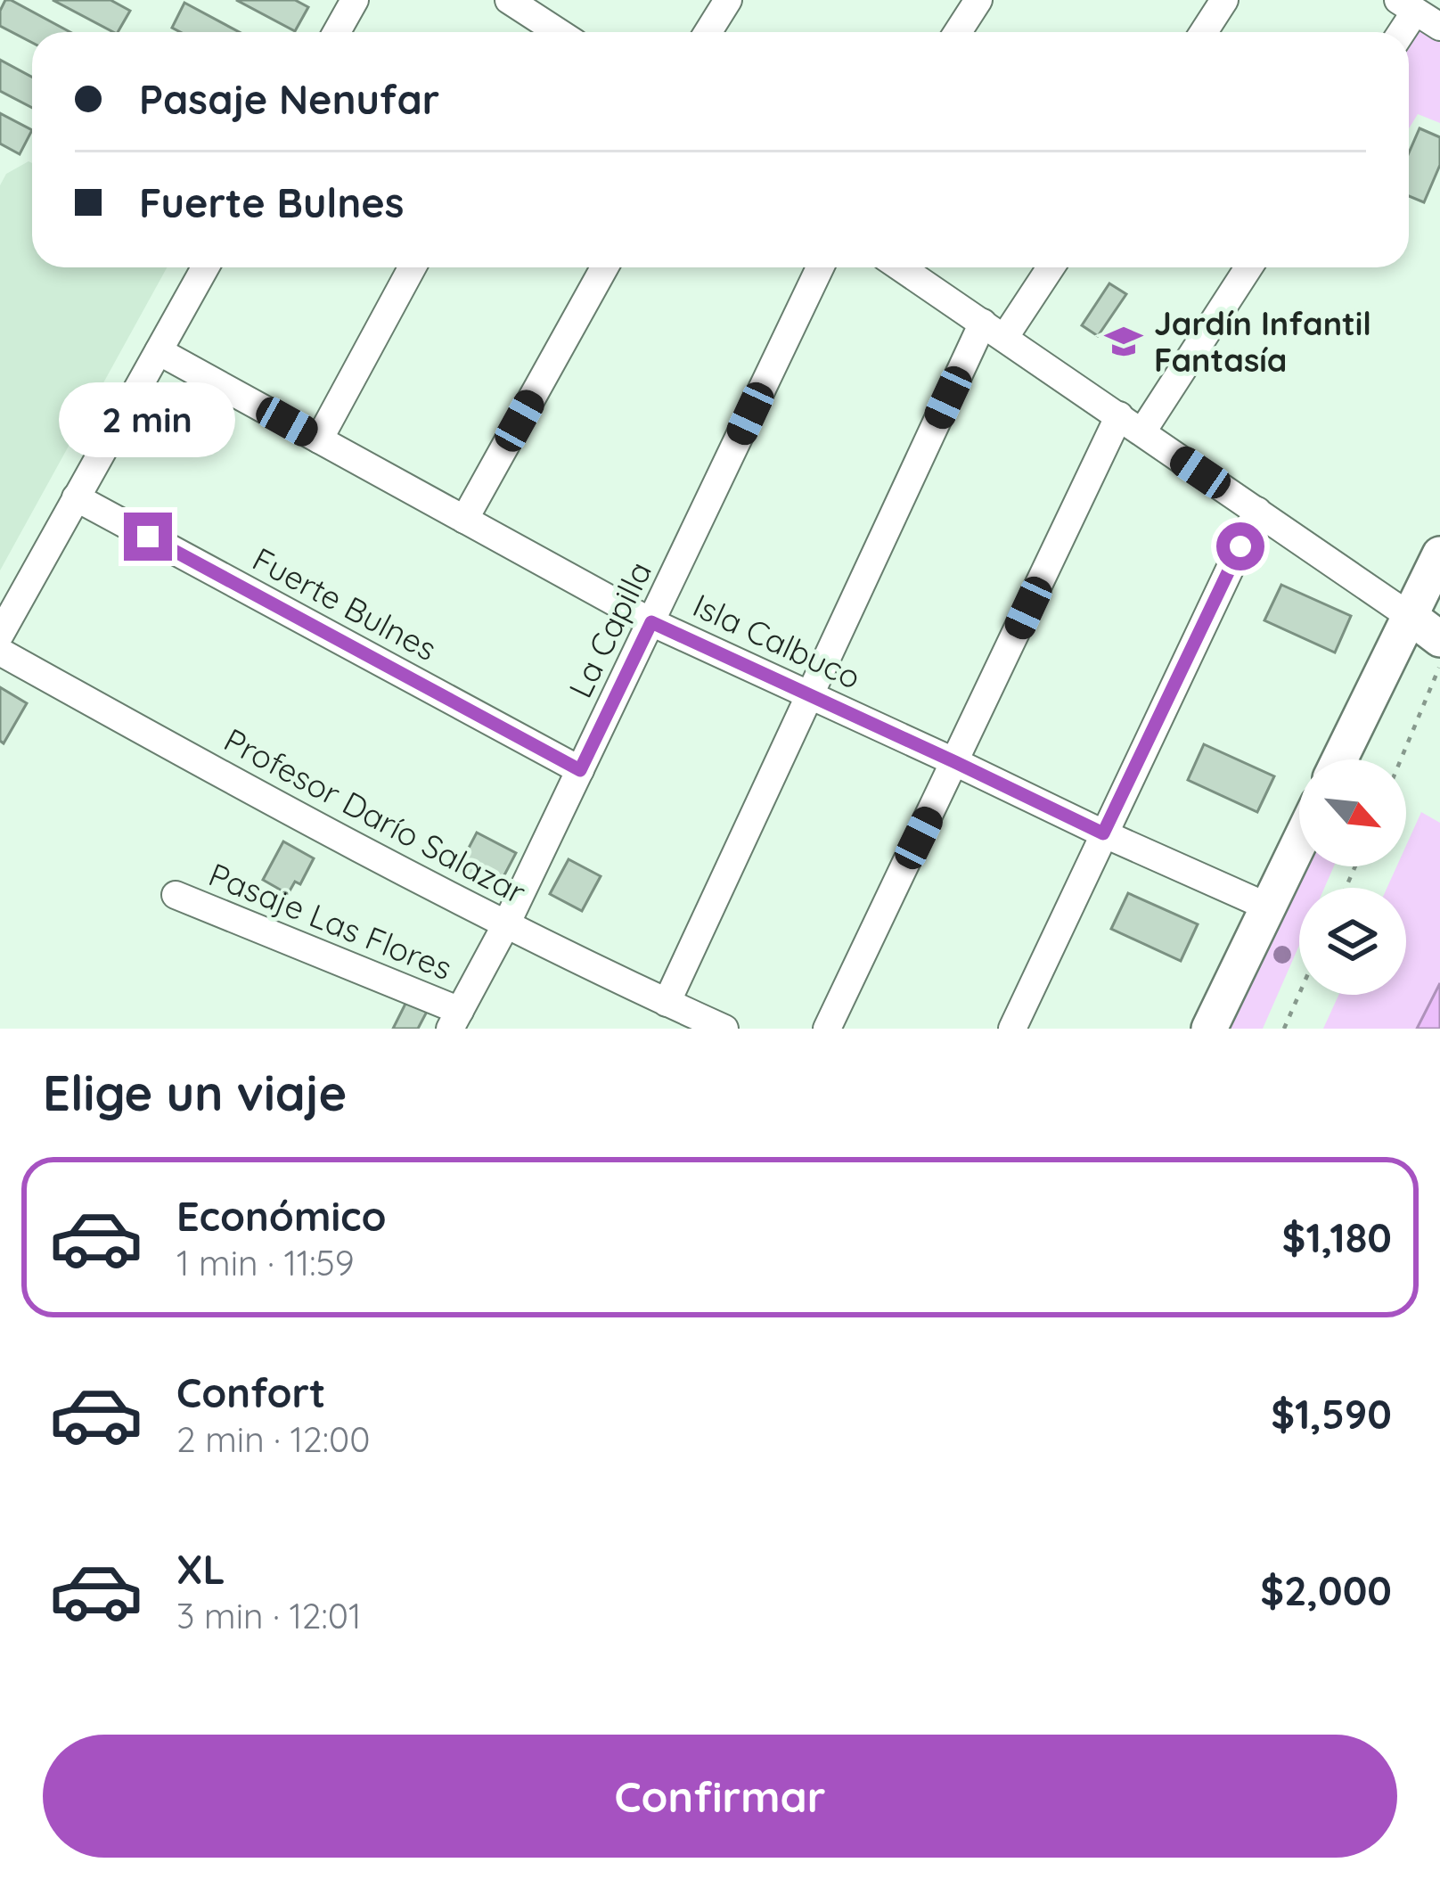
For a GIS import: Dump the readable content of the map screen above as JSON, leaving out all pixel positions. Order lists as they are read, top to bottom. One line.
{"streets":{"street":["Fuerte Bulnes","La Capilla","Isla Calbuco","Profesor Darío Salazar","Pasaje Las Flores"]},"crossings":[["Fuerte Bulnes","La Capilla"],["La Capilla","Isla Calbuco"],["La Capilla","Profesor Darío Salazar"],["La Capilla","Pasaje Las Flores"]],"places":{"school or university":["Jardín Infantil Fantasía"]},"north":"bottom right","page":{"banner":["Pasaje Nenufar","Fuerte Bulnes"],"bubble":"2 min","heading":"Elige un viaje","list":[{"name":"Económico","note":"1 min · 11:59","value":"$1,180"},{"name":"Confort","note":"2 min · 12:00","value":"$1,590"},{"name":"XL","note":"3 min · 12:01","value":"$2,000"}],"buttons":"Confirmar"}}
